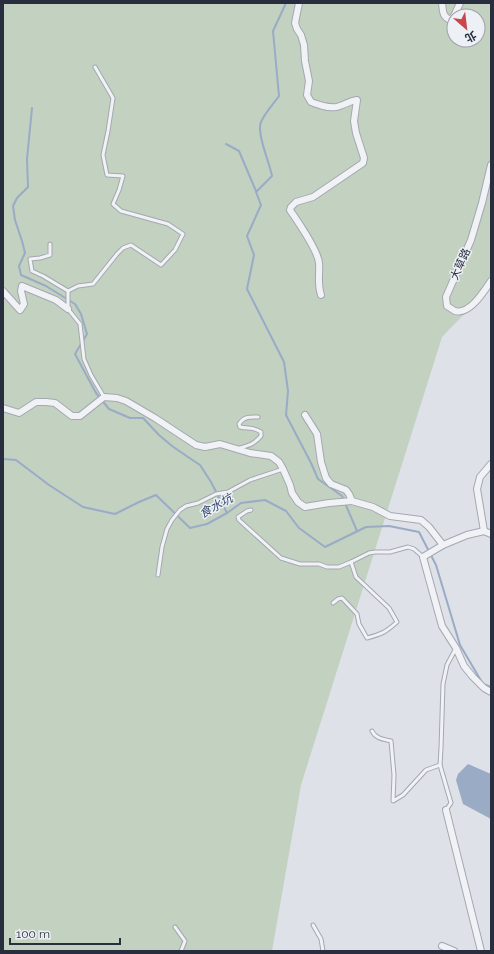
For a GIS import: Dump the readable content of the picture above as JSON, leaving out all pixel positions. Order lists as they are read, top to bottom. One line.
{"streets":{"street":["大草路"]},"water":["食水坑"],"scale_bar":"100 m","north":"bottom right"}
